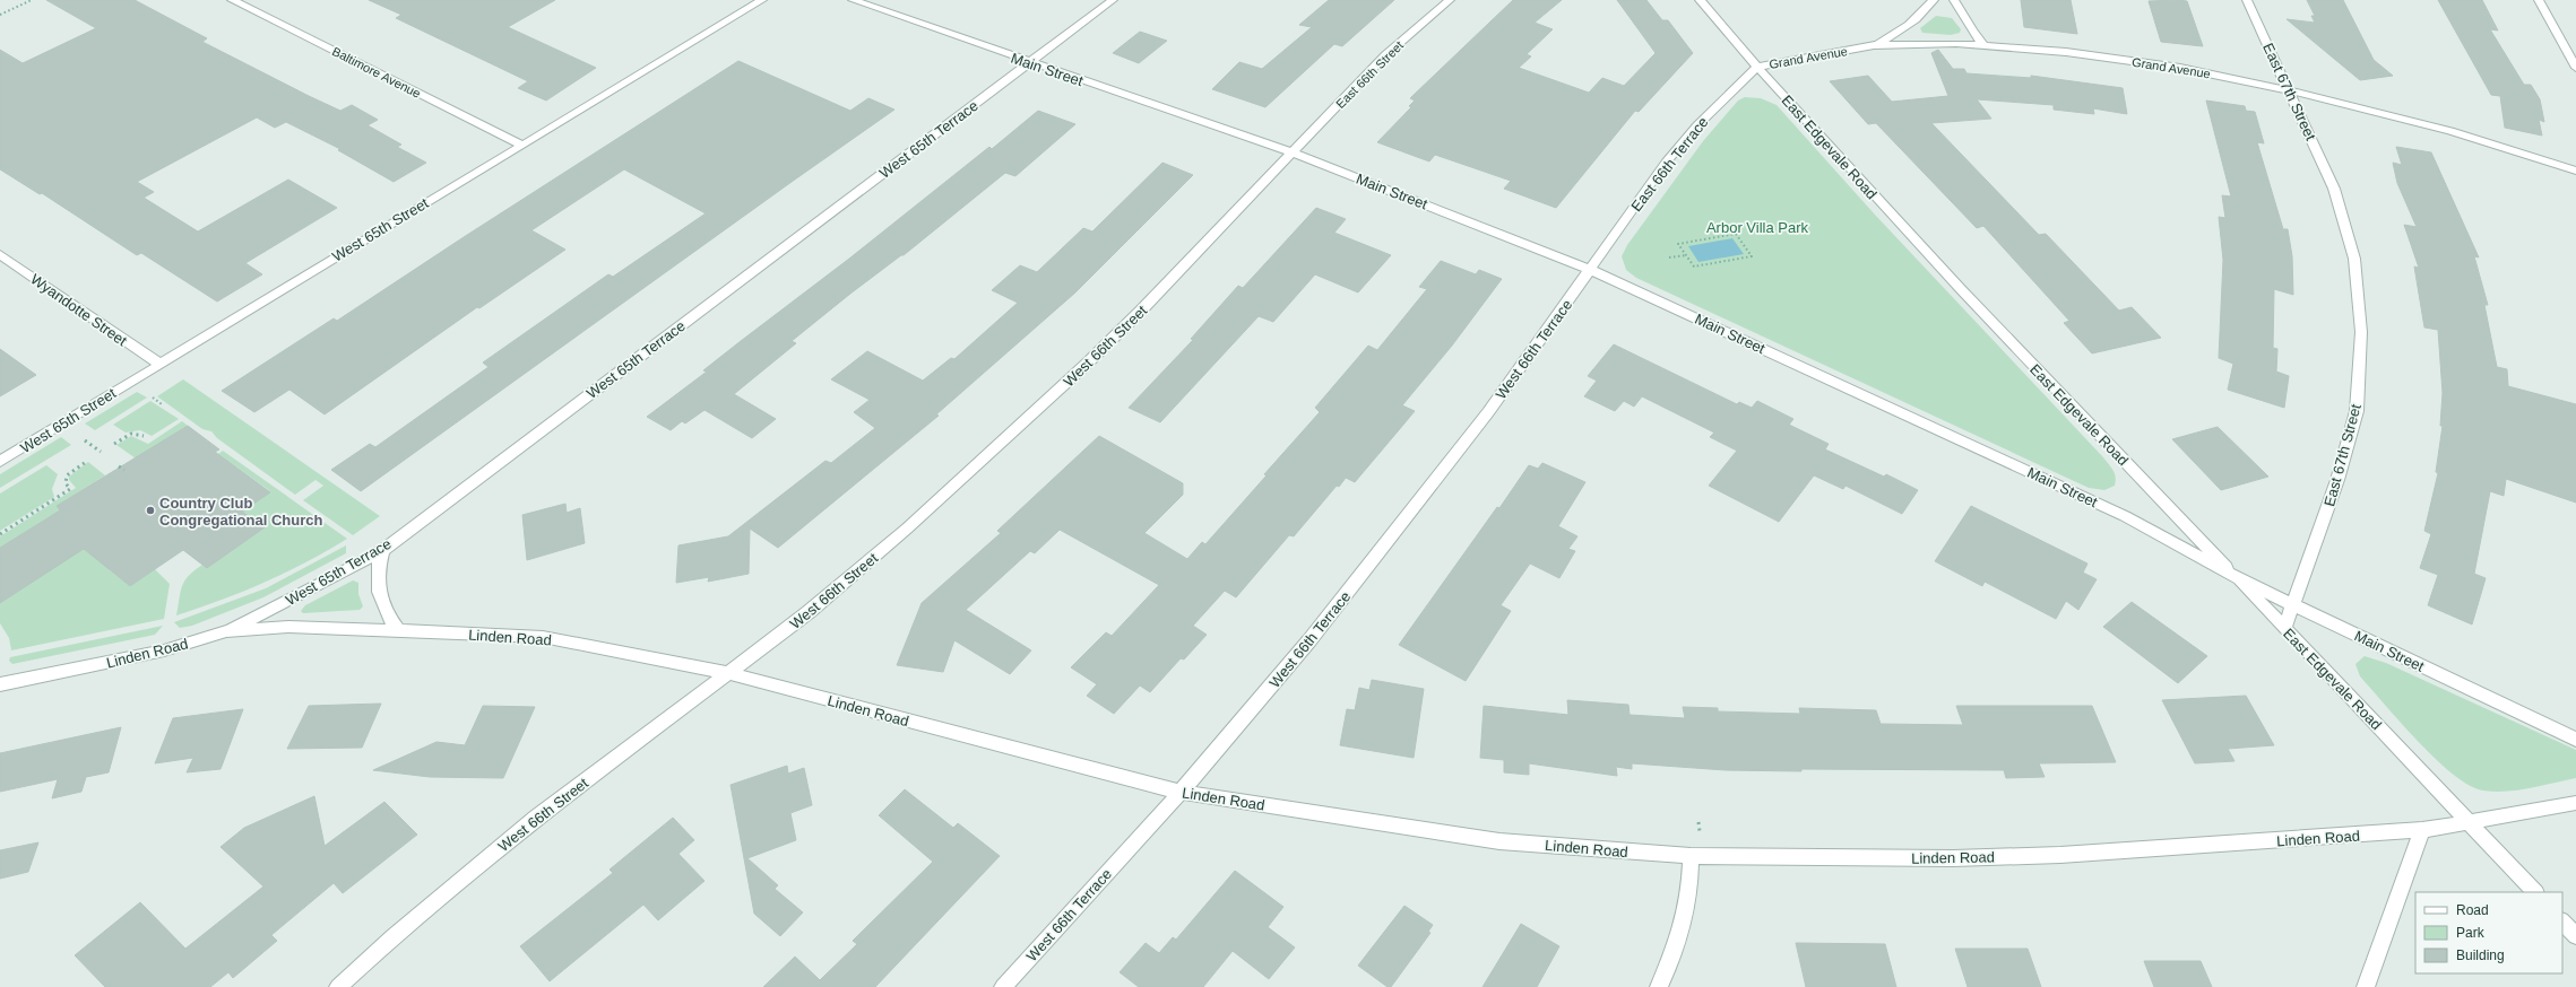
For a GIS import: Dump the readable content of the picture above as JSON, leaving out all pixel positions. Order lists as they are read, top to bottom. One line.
{"streets":{"street":["Grand Avenue","Main Street","Baltimore Avenue","East 66th Street","East 67th Street","West 65th Terrace","East Edgevale Road","East 66th Terrace","West 65th Street","Wyandotte Street","West 66th Street","West 66th Terrace","Linden Road"]},"crossings":[["Grand Avenue","East 67th Street"],["Grand Avenue","East Edgevale Road"],["Grand Avenue","East 66th Terrace"],["Main Street","East 66th Street"],["Main Street","East 67th Street"],["Main Street","West 65th Terrace"],["Main Street","East Edgevale Road"],["Main Street","East 66th Terrace"],["Main Street","West 66th Street"],["Main Street","West 66th Terrace"],["Baltimore Avenue","West 65th Street"],["East 66th Street","West 66th Street"],["East 67th Street","East Edgevale Road"],["West 65th Terrace","Linden Road"],["East Edgevale Road","East 66th Terrace"],["East Edgevale Road","Linden Road"],["East 66th Terrace","West 66th Terrace"],["West 65th Street","Wyandotte Street"],["West 66th Street","Linden Road"],["West 66th Terrace","Linden Road"]],"parks":["Arbor Villa Park"],"places":["Country Club Congregational Church"],"legend":["Road","Park","Building"]}
